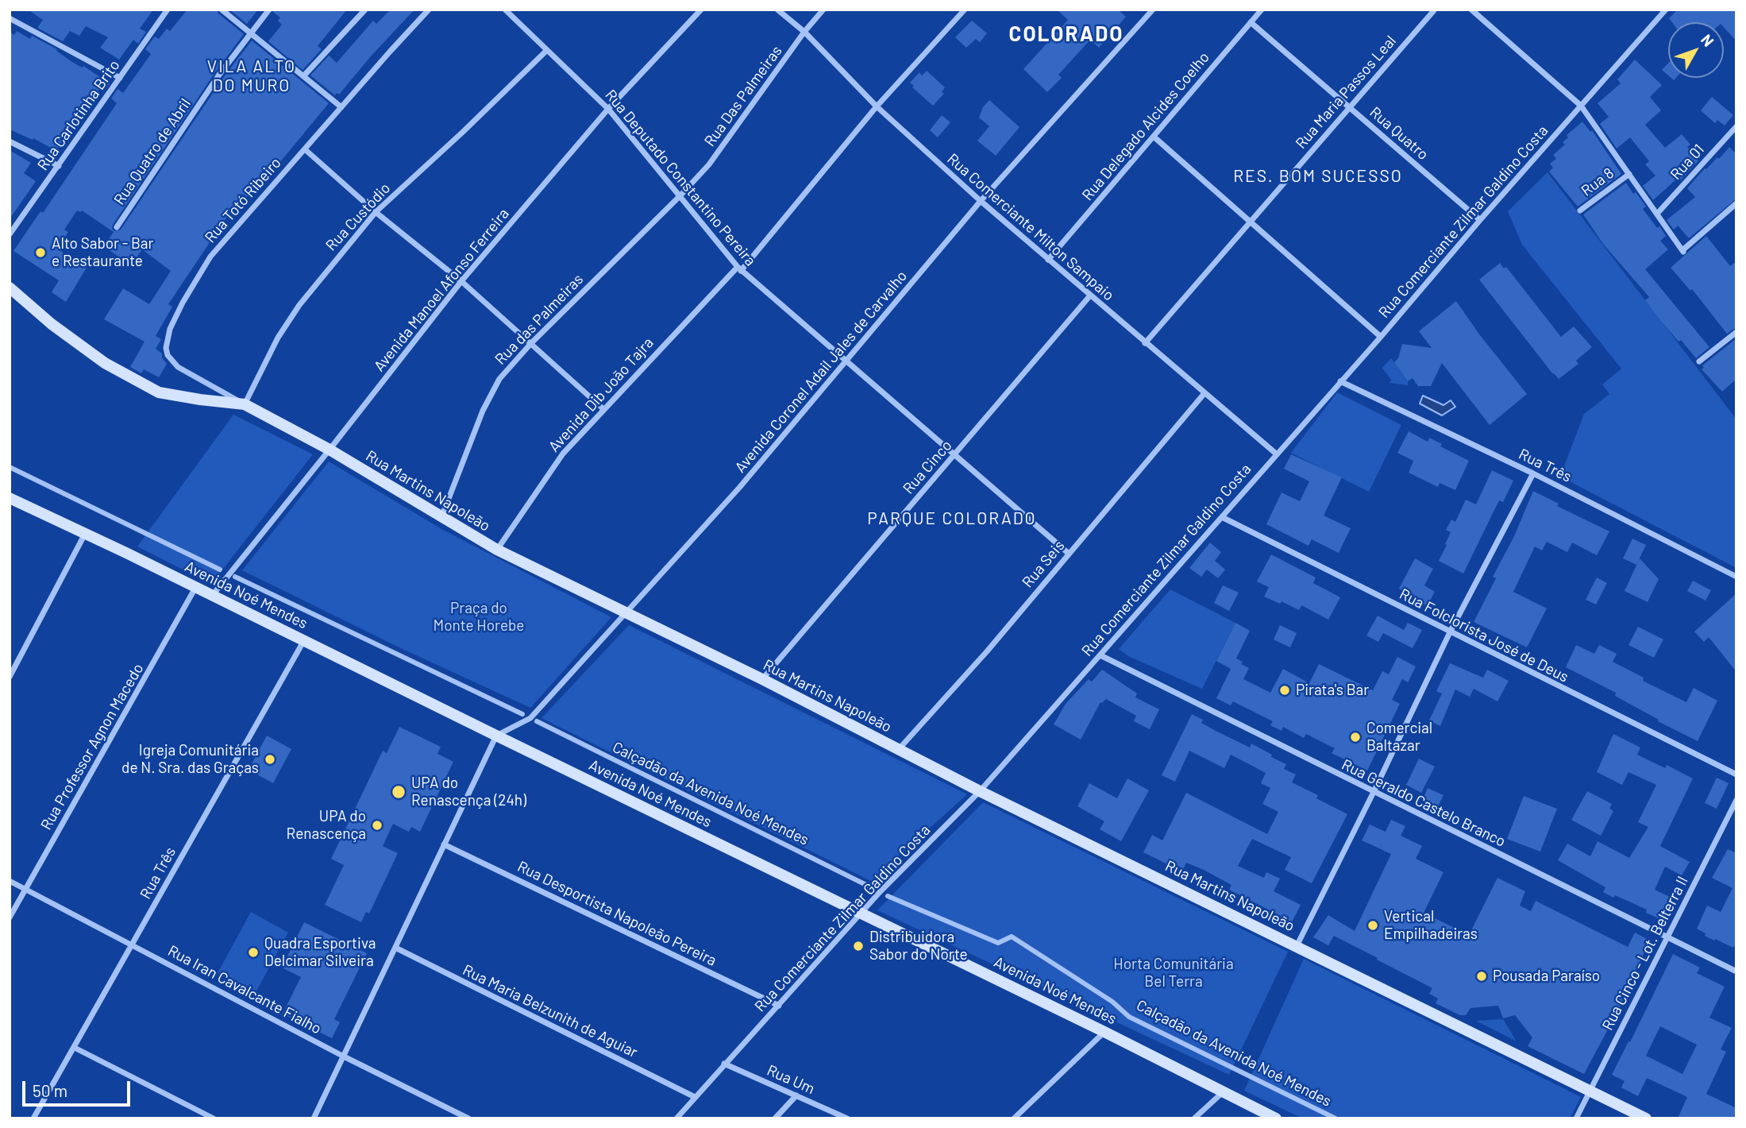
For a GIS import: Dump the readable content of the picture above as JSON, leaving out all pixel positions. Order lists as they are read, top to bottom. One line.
{"streets":{"main road":["Rua Martins Napoleão","Avenida Noé Mendes"],"street":["Rua Maria Passos Leal","Rua Das Palmeiras","Rua Carlotinha Brito","Rua Delegado Alcides Coelho","Rua Quatro","Rua Quatro de Abril","Rua 01","Rua Deputado Constantino Pereira","Rua 8","Rua Totó Ribeiro","Rua Custódio","Rua Comerciante Zilmar Galdino Costa","Rua Comerciante Milton Sampaio","Avenida Manoel Afonso Ferreira","Rua das Palmeiras","Avenida Coronel Adail Jales de Carvalho","Avenida Dib João Tajra","Rua Três","Rua Cinco","Rua Seis","Rua Folclorista José de Deus","Rua Professor Agnon Macedo","Calçadão da Avenida Noé Mendes","Rua Geraldo Castelo Branco","Rua Desportista Napoleão Pereira","Rua Cinco - Lot. Belterra II","Rua Iran Cavalcante Fialho","Rua Maria Belzunith de Aguiar","Rua Um"]},"crossings":[["Rua Maria Passos Leal","Rua Quatro"],["Rua Maria Passos Leal","Rua Comerciante Milton Sampaio"],["Rua Das Palmeiras","Rua Deputado Constantino Pereira"],["Rua Das Palmeiras","Rua Comerciante Milton Sampaio"],["Rua Das Palmeiras","Rua das Palmeiras"],["Rua Delegado Alcides Coelho","Rua Quatro"],["Rua Delegado Alcides Coelho","Rua Comerciante Milton Sampaio"],["Rua Quatro","Rua Comerciante Zilmar Galdino Costa"],["Rua Deputado Constantino Pereira","Rua Custódio"],["Rua Deputado Constantino Pereira","Avenida Manoel Afonso Ferreira"],["Rua Deputado Constantino Pereira","Rua das Palmeiras"],["Rua Deputado Constantino Pereira","Avenida Coronel Adail Jales de Carvalho"],["Rua Deputado Constantino Pereira","Avenida Dib João Tajra"],["Rua Deputado Constantino Pereira","Rua Cinco"],["Rua Deputado Constantino Pereira","Rua Seis"],["Rua Totó Ribeiro","Rua Custódio"],["Rua Totó Ribeiro","Rua Martins Napoleão"],["Rua Custódio","Rua Martins Napoleão"],["Rua Comerciante Zilmar Galdino Costa","Rua Comerciante Milton Sampaio"],["Rua Comerciante Zilmar Galdino Costa","Rua Três"],["Rua Comerciante Zilmar Galdino Costa","Rua Martins Napoleão"],["Rua Comerciante Zilmar Galdino Costa","Avenida Noé Mendes"],["Rua Comerciante Zilmar Galdino Costa","Rua Folclorista José de Deus"],["Rua Comerciante Zilmar Galdino Costa","Rua Geraldo Castelo Branco"],["Rua Comerciante Zilmar Galdino Costa","Rua Desportista Napoleão Pereira"],["Rua Comerciante Zilmar Galdino Costa","Rua Maria Belzunith de Aguiar"],["Rua Comerciante Zilmar Galdino Costa","Rua Um"],["Rua Comerciante Milton Sampaio","Avenida Coronel Adail Jales de Carvalho"],["Rua Comerciante Milton Sampaio","Avenida Dib João Tajra"],["Rua Comerciante Milton Sampaio","Rua Cinco"],["Rua Comerciante Milton Sampaio","Rua Seis"],["Avenida Manoel Afonso Ferreira","Rua Martins Napoleão"],["Avenida Manoel Afonso Ferreira","Avenida Noé Mendes"],["Rua das Palmeiras","Rua Martins Napoleão"],["Avenida Coronel Adail Jales de Carvalho","Rua Martins Napoleão"],["Avenida Coronel Adail Jales de Carvalho","Avenida Noé Mendes"],["Avenida Dib João Tajra","Rua Martins Napoleão"],["Rua Três","Avenida Noé Mendes"],["Rua Três","Rua Iran Cavalcante Fialho"],["Rua Cinco","Rua Martins Napoleão"],["Rua Martins Napoleão","Rua Seis"],["Rua Martins Napoleão","Rua Cinco - Lot. Belterra II"],["Avenida Noé Mendes","Rua Professor Agnon Macedo"],["Rua Professor Agnon Macedo","Rua Iran Cavalcante Fialho"],["Rua Geraldo Castelo Branco","Rua Cinco - Lot. Belterra II"]],"districts":["COLORADO","VILA ALTO DO MURO","RES. BOM SUCESSO","PARQUE COLORADO"],"parks":["Praça do Monte Horebe","Horta Comunitária Bel Terra"],"places":["Alto Sabor - Bar e Restaurante","Pirata's Bar","Comercial Baltazar","Igreja Comunitária de N. Sra. das Graças","UPA do Renascença (24h)","UPA do Renascença","Vertical Empilhadeiras","Distribuidora Sabor do Norte","Quadra Esportiva Delcimar Silveira","Pousada Paraíso"],"scale_bar":"50 m","north":"top right"}
